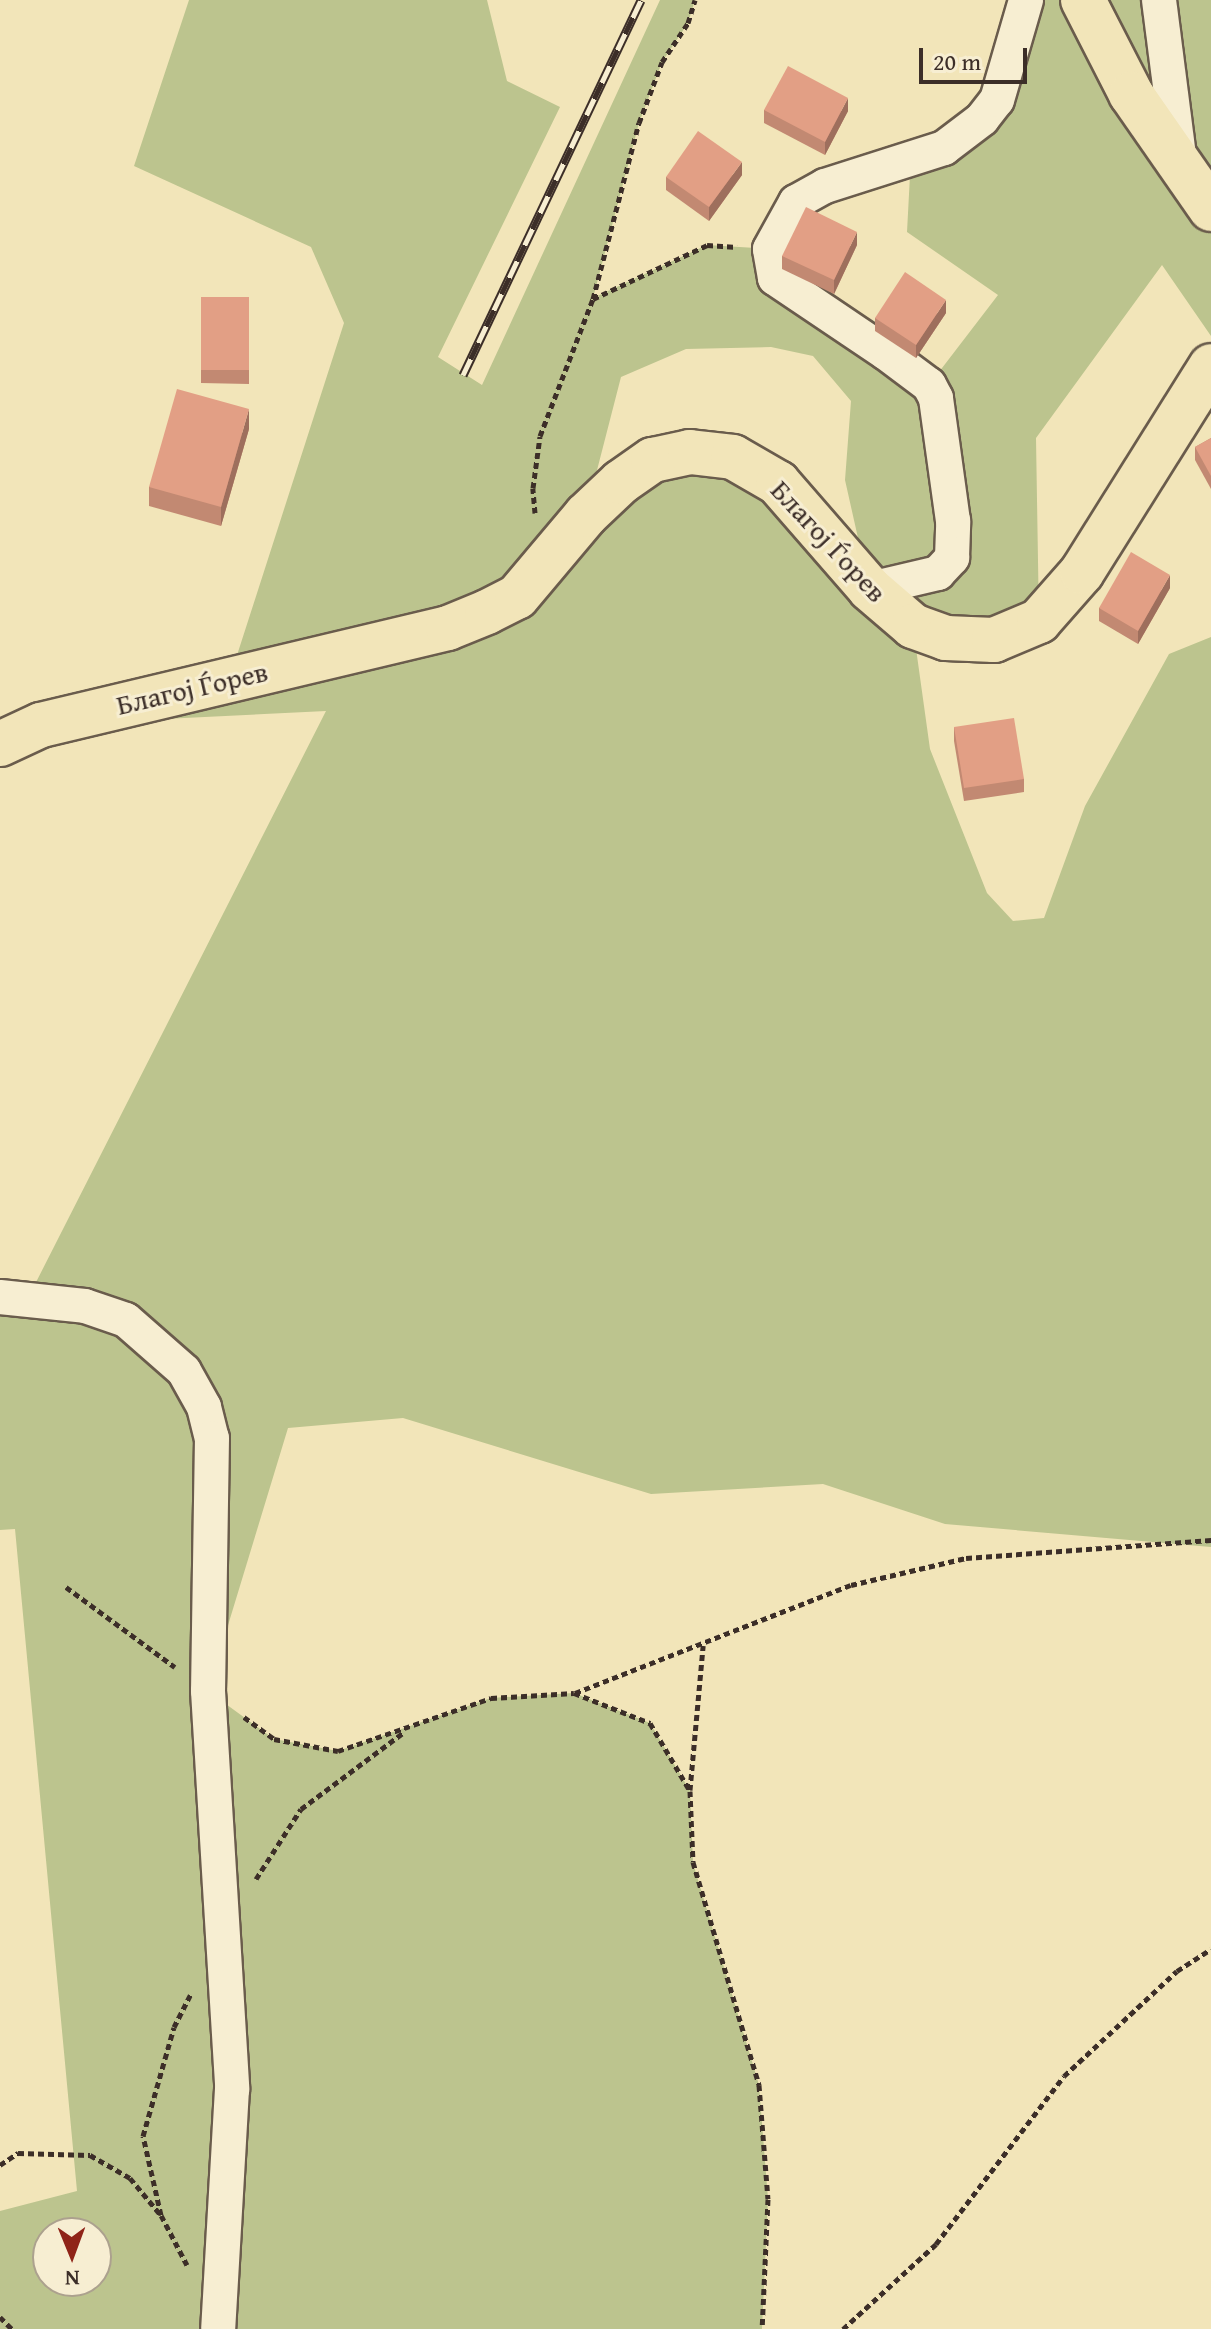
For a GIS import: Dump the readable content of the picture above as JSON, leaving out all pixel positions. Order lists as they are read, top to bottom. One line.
{"streets":{"main road":["Благој Ѓорев"]},"scale_bar":"20 m","north":"bottom"}
